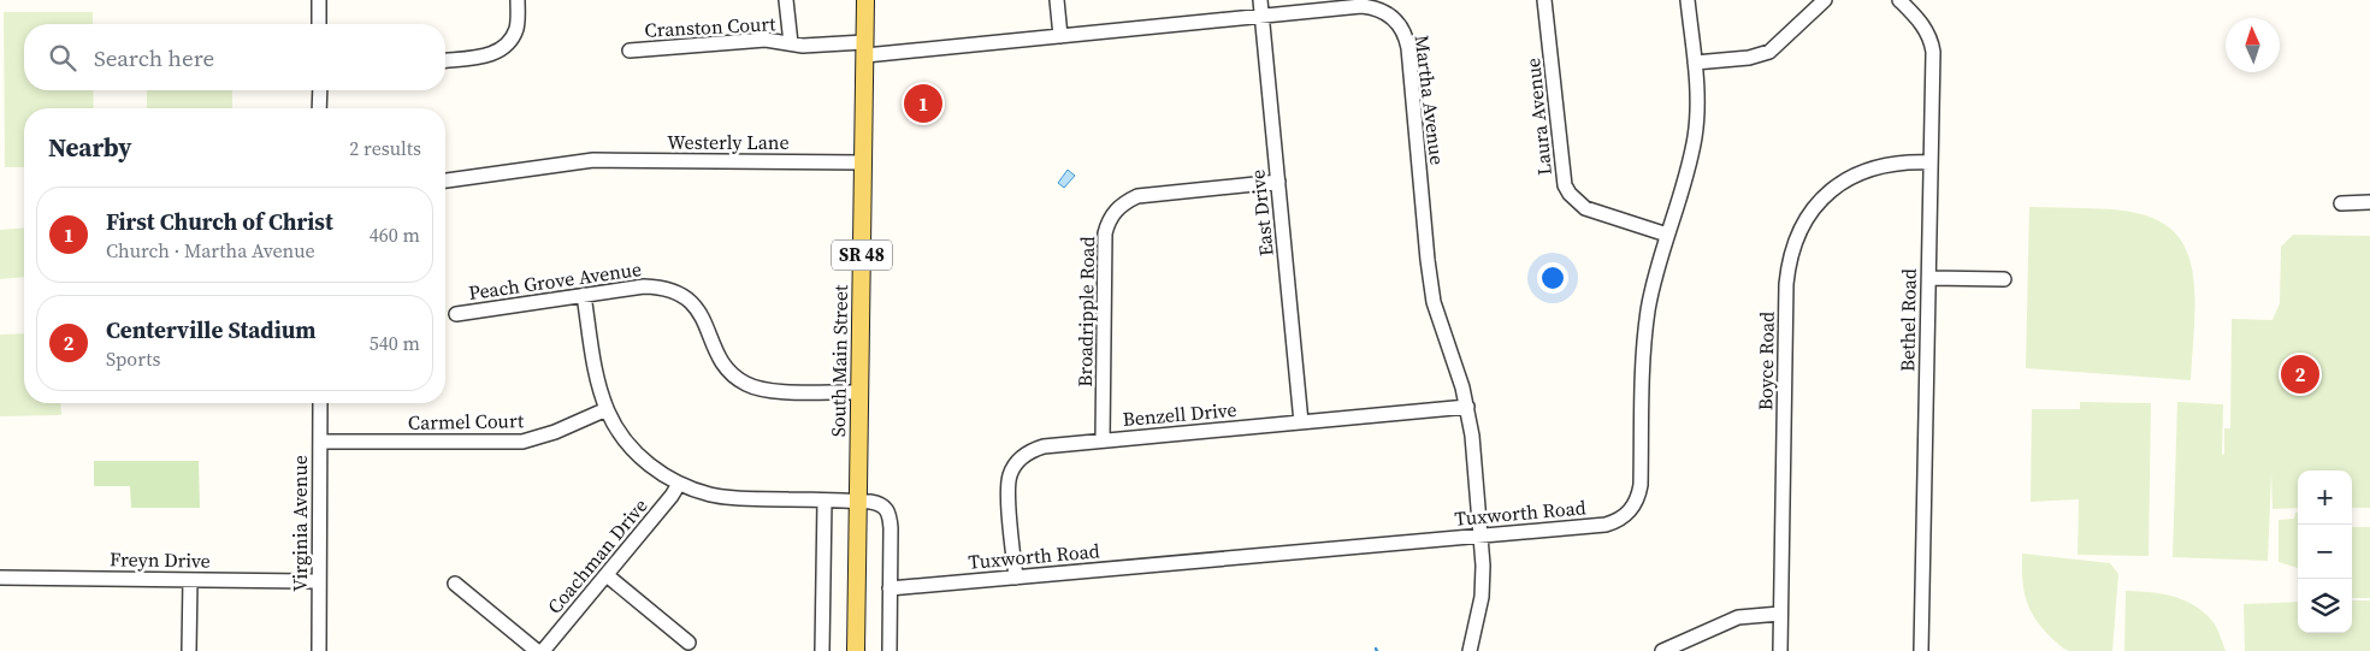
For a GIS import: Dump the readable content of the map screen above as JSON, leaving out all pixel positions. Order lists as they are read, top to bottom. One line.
{"streets":{"main road":["SR 48","South Main Street"],"street":["Cranston Court","Martha Avenue","Laura Avenue","Westerly Lane","East Drive","Peach Grove Avenue","Broadripple Road","Bethel Road","Boyce Road","Benzell Drive","Carmel Court","Tuxworth Road","Virginia Avenue","Coachman Drive","Freyn Drive"]},"crossings":[["Cranston Court","Martha Avenue"],["Cranston Court","South Main Street"],["Martha Avenue","East Drive"],["Martha Avenue","South Main Street"],["Martha Avenue","Benzell Drive"],["Martha Avenue","Tuxworth Road"],["Laura Avenue","Tuxworth Road"],["Westerly Lane","South Main Street"],["East Drive","Broadripple Road"],["East Drive","Benzell Drive"],["Peach Grove Avenue","South Main Street"],["Broadripple Road","Benzell Drive"],["Bethel Road","Boyce Road"],["Benzell Drive","Tuxworth Road"],["Carmel Court","Virginia Avenue"],["Virginia Avenue","Freyn Drive"]],"north":"top","page":{"search":"Search here","pins":["1","2"],"heading":["Nearby","2 results"],"list":[{"mark":"1","name":"First Church of Christ","note":"Church · Martha Avenue","value":"460 m"},{"mark":"2","name":"Centerville Stadium","note":"Sports","value":"540 m"}],"map_buttons":["+","−"]}}
